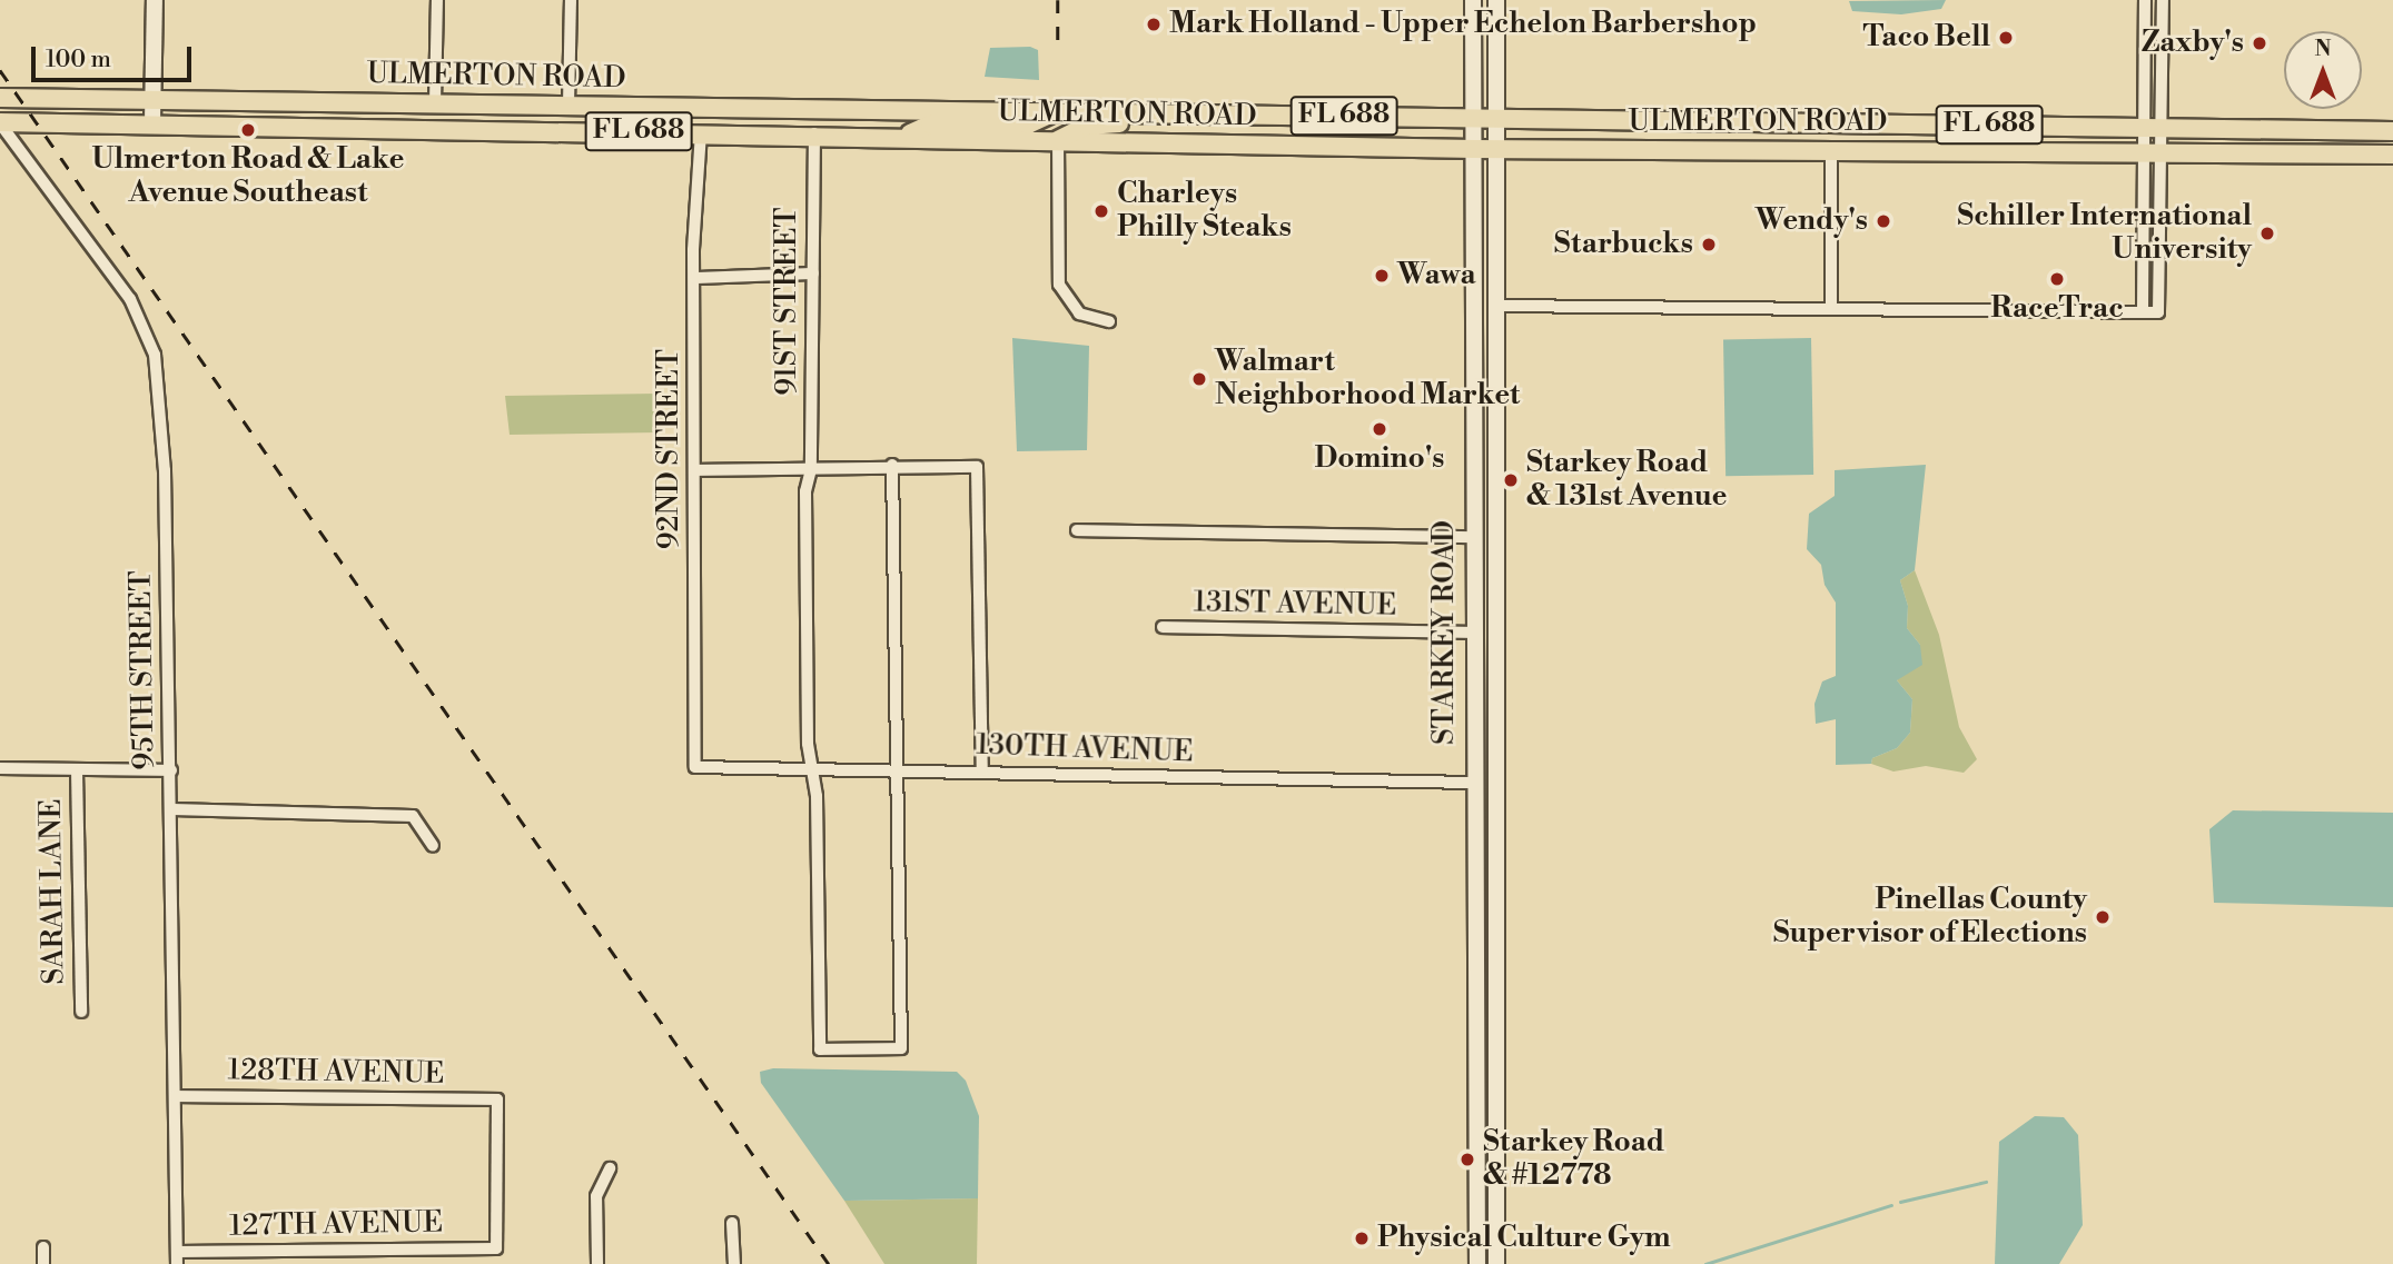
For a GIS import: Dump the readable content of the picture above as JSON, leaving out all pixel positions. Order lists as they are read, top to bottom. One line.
{"streets":{"main road":["ULMERTON ROAD","FL 688","STARKEY ROAD"],"street":["91ST STREET","92ND STREET","131ST AVENUE","95TH STREET","130TH AVENUE","SARAH LANE","128TH AVENUE","127TH AVENUE"]},"crossings":[["ULMERTON ROAD","91ST STREET"],["ULMERTON ROAD","92ND STREET"],["ULMERTON ROAD","STARKEY ROAD"],["ULMERTON ROAD","95TH STREET"],["91ST STREET","130TH AVENUE"],["92ND STREET","130TH AVENUE"],["131ST AVENUE","STARKEY ROAD"],["STARKEY ROAD","130TH AVENUE"],["95TH STREET","128TH AVENUE"],["95TH STREET","127TH AVENUE"],["128TH AVENUE","127TH AVENUE"]],"places":["Mark Holland - Upper Echelon Barbershop","Taco Bell","Zaxby's","Ulmerton Road & Lake Avenue Southeast","Charleys Philly Steaks","Wendy's","Schiller International University","Starbucks","Wawa","RaceTrac","Walmart Neighborhood Market","Domino's","Starkey Road & 131st Avenue","Pinellas County Supervisor of Elections","Starkey Road & #12778","Physical Culture Gym"],"scale_bar":"100 m","north":"top"}
